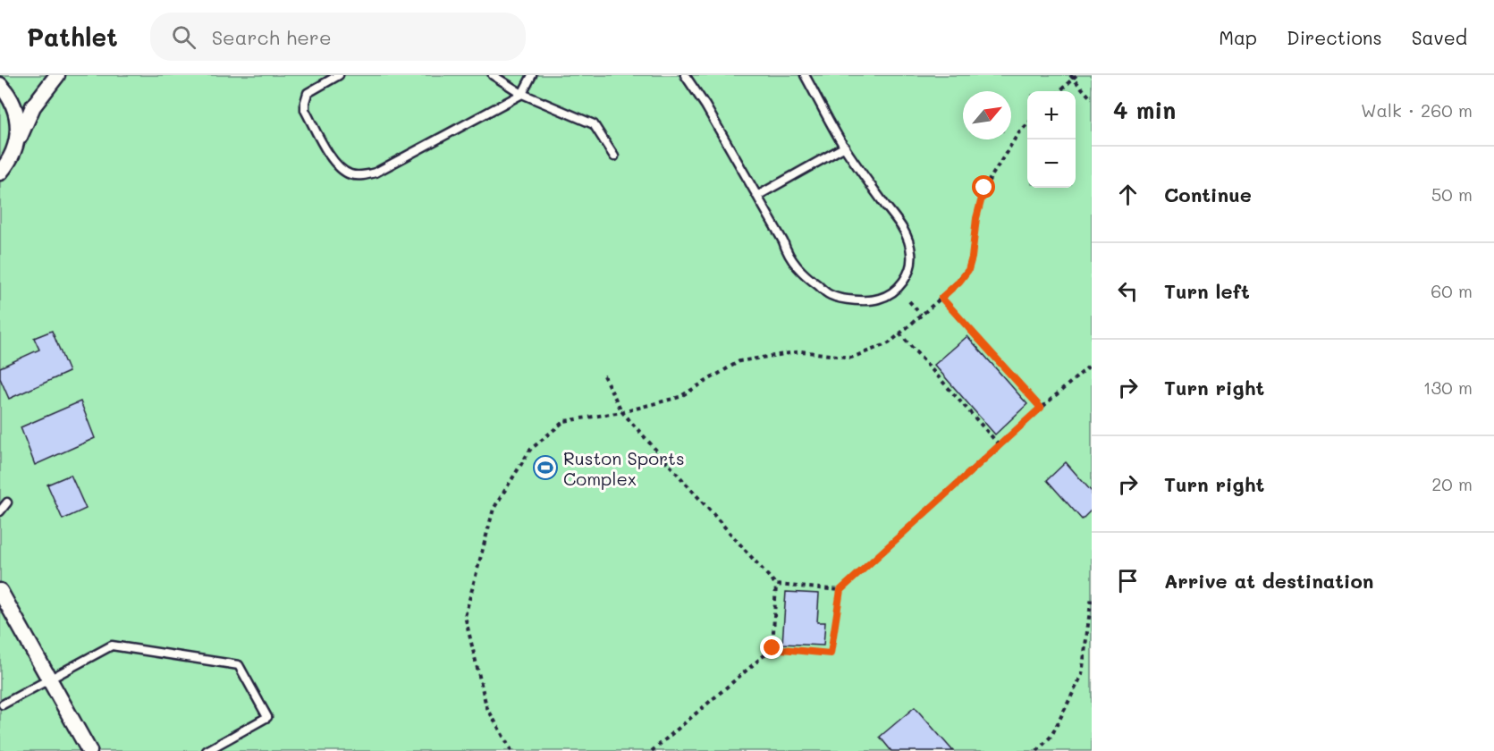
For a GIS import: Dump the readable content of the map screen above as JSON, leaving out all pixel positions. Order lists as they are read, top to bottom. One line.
{"places":{"sports":["Ruston Sports Complex"]},"north":"top right","page":{"header":"Pathlet","search":"Search here","nav":["Map","Directions","Saved"],"heading":["4 min","Walk · 260 m"],"map_buttons":["+","−"],"list":[["Continue","50 m"],["Turn left","60 m"],["Turn right","130 m"],["Turn right","20 m"],"Arrive at destination"]}}
